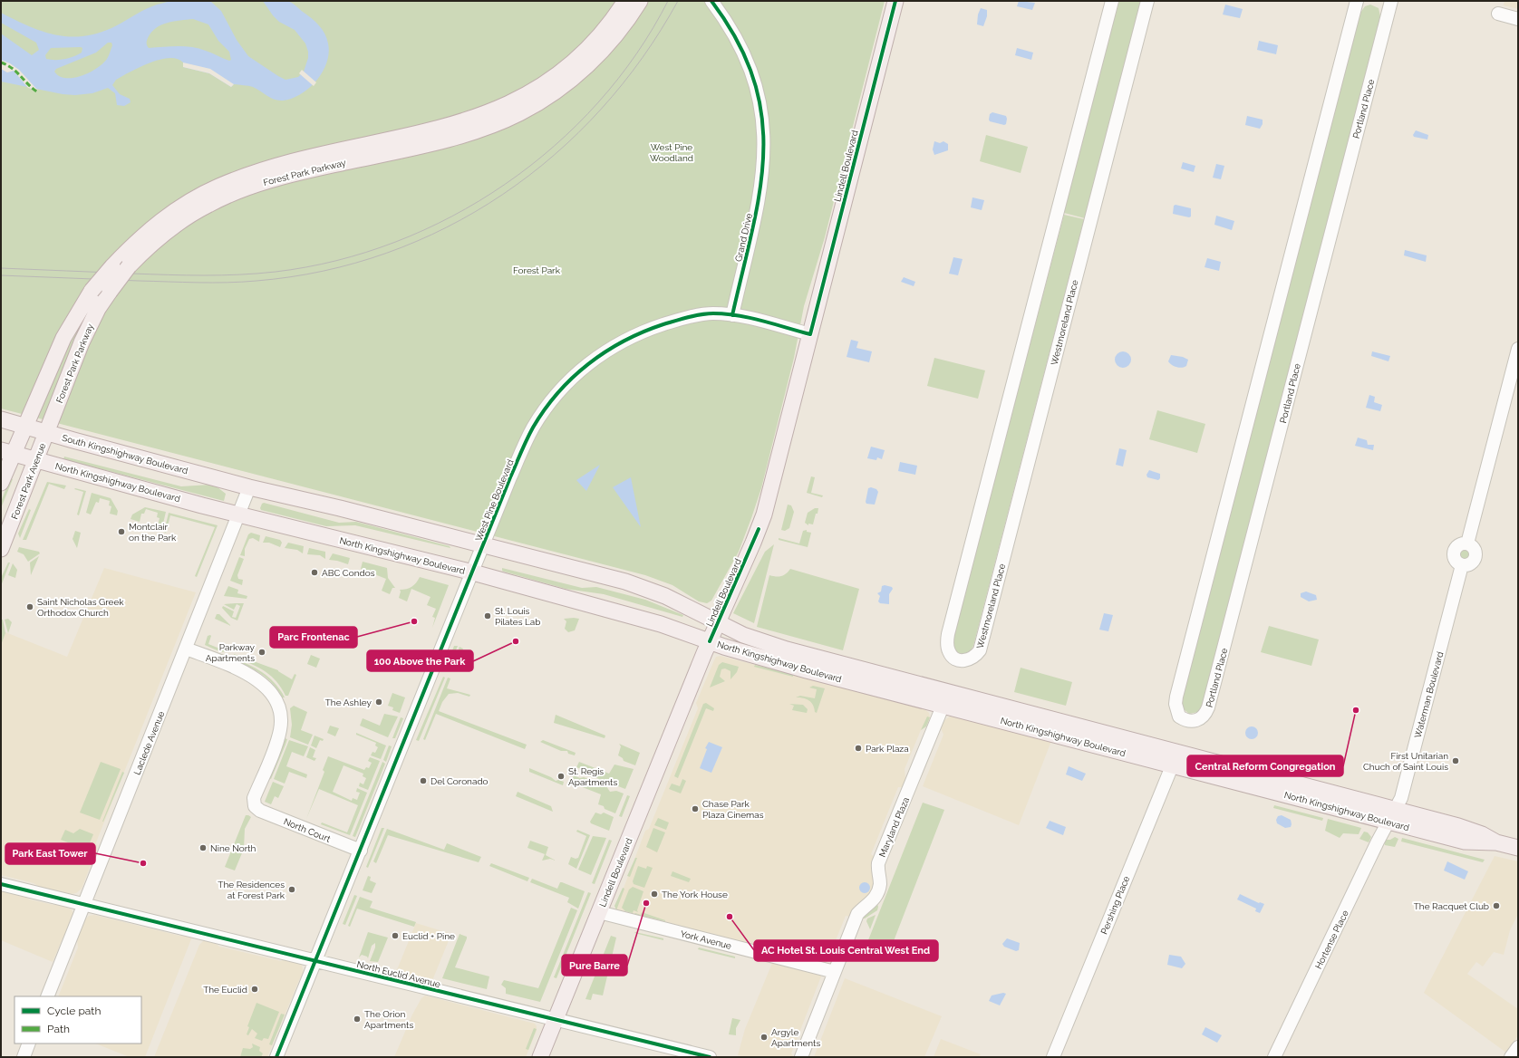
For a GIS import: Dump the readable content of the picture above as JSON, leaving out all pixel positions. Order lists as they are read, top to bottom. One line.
{"streets":{"main road":["Lindell Boulevard","Forest Park Parkway","South Kingshighway Boulevard","Forest Park Avenue","North Kingshighway Boulevard"],"street":["Portland Place","Grand Drive","Westmoreland Place","West Pine Boulevard","Waterman Boulevard","Laclede Avenue","Maryland Plaza","North Court","Pershing Place","York Avenue","Hortense Place","North Euclid Avenue"]},"crossings":[["Lindell Boulevard","North Kingshighway Boulevard"],["Lindell Boulevard","West Pine Boulevard"],["Lindell Boulevard","York Avenue"],["Lindell Boulevard","North Euclid Avenue"],["Forest Park Parkway","South Kingshighway Boulevard"],["Forest Park Parkway","Forest Park Avenue"],["Grand Drive","West Pine Boulevard"],["South Kingshighway Boulevard","Forest Park Avenue"],["South Kingshighway Boulevard","North Kingshighway Boulevard"],["South Kingshighway Boulevard","Laclede Avenue"],["Forest Park Avenue","North Kingshighway Boulevard"],["North Kingshighway Boulevard","West Pine Boulevard"],["North Kingshighway Boulevard","Waterman Boulevard"],["North Kingshighway Boulevard","Laclede Avenue"],["North Kingshighway Boulevard","Maryland Plaza"],["North Kingshighway Boulevard","Pershing Place"],["North Kingshighway Boulevard","Hortense Place"],["West Pine Boulevard","North Court"],["West Pine Boulevard","North Euclid Avenue"],["Waterman Boulevard","Hortense Place"],["Laclede Avenue","North Court"],["Laclede Avenue","North Euclid Avenue"],["Maryland Plaza","York Avenue"]],"parks":["West Pine Woodland","Forest Park"],"places":["Montclair on the Park","ABC Condos","Saint Nicholas Greek Orthodox Church","St. Louis Pilates Lab","Parc Frontenac","100 Above the Park","Parkway Apartments","The Ashley","Central Reform Congregation","Park Plaza","First Unitarian Chuch of Saint Louis","St. Regis Apartments","Del Coronado","Chase Park Plaza Cinemas","Nine North","Park East Tower","The Residences at Forest Park","The York House","Pure Barre","The Racquet Club","AC Hotel St. Louis Central West End","Euclid + Pine","The Euclid","The Orion Apartments","Argyle Apartments"],"legend":["Cycle path","Path"]}
